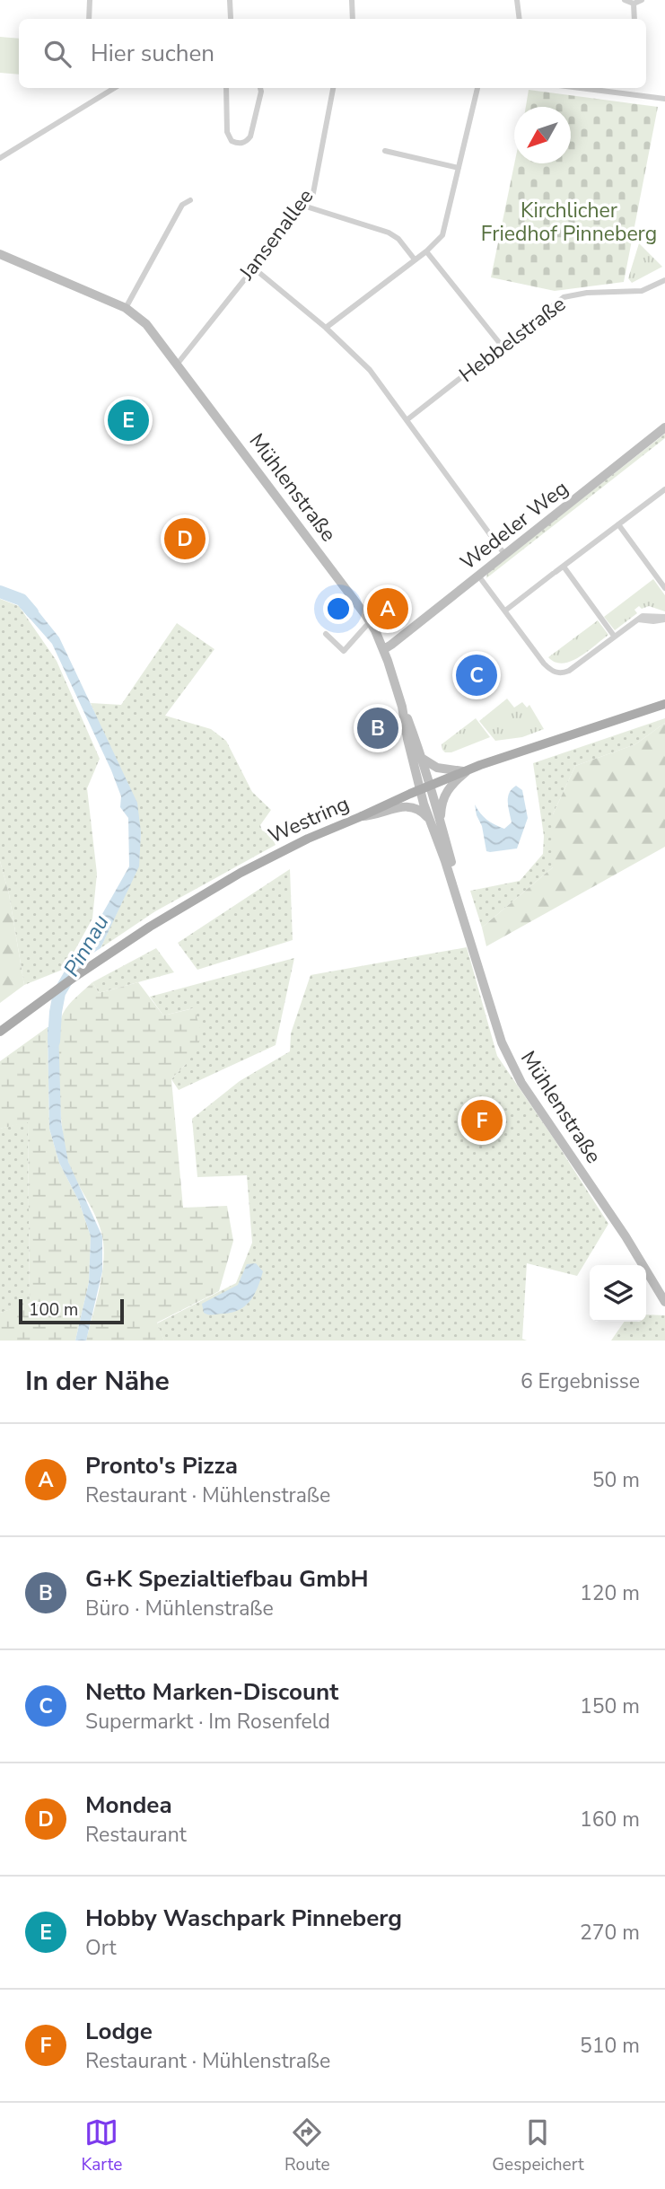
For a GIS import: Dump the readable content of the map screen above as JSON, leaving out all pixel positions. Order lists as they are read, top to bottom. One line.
{"streets":{"main road":["Mühlenstraße","Wedeler Weg","Westring"],"street":["Jansenallee","Hebbelstraße"]},"crossings":[["Jansenallee","Mühlenstraße"],["Mühlenstraße","Wedeler Weg"],["Mühlenstraße","Westring"]],"water":["Pinnau"],"parks":["Kirchlicher Friedhof Pinneberg"],"scale_bar":"100 m","north":"bottom left","page":{"search":"Hier suchen","pins":["E","D","A","C","B","F"],"scale":"100 m","heading":["In der Nähe","6 Ergebnisse"],"list":[{"mark":"A","name":"Pronto's Pizza","note":"Restaurant · Mühlenstraße","value":"50 m"},{"mark":"B","name":"G+K Spezialtiefbau GmbH","note":"Büro · Mühlenstraße","value":"120 m"},{"mark":"C","name":"Netto Marken-Discount","note":"Supermarkt · Im Rosenfeld","value":"150 m"},{"mark":"D","name":"Mondea","note":"Restaurant","value":"160 m"},{"mark":"E","name":"Hobby Waschpark Pinneberg","note":"Ort","value":"270 m"},{"mark":"F","name":"Lodge","note":"Restaurant · Mühlenstraße","value":"510 m"}],"nav":["Karte","Route","Gespeichert"]}}
